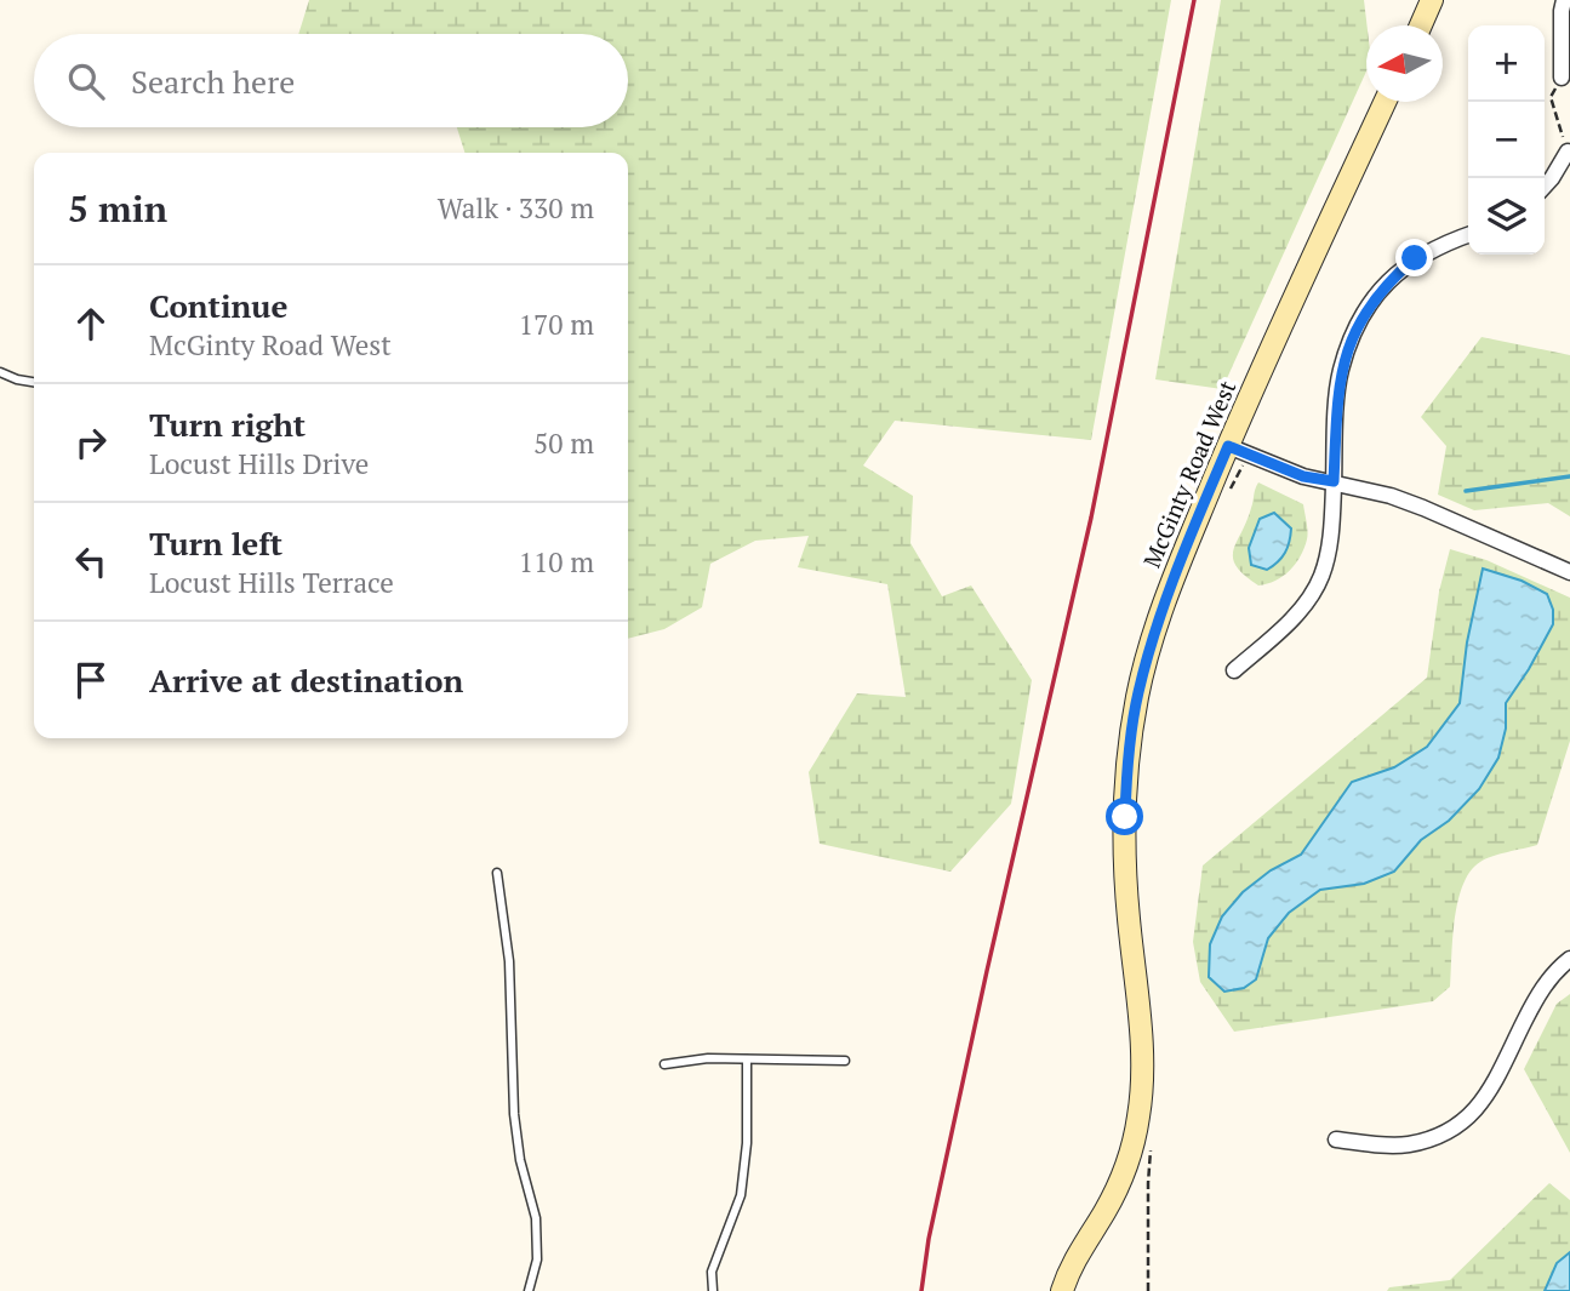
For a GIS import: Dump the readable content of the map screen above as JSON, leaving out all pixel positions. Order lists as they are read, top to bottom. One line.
{"streets":{"main road":["McGinty Road West"]},"north":"left","page":{"map_buttons":["+","−"],"search":"Search here","heading":["5 min","Walk · 330 m"],"list":[["Continue","McGinty Road West","170 m"],["Turn right","Locust Hills Drive","50 m"],["Turn left","Locust Hills Terrace","110 m"],"Arrive at destination"]}}
